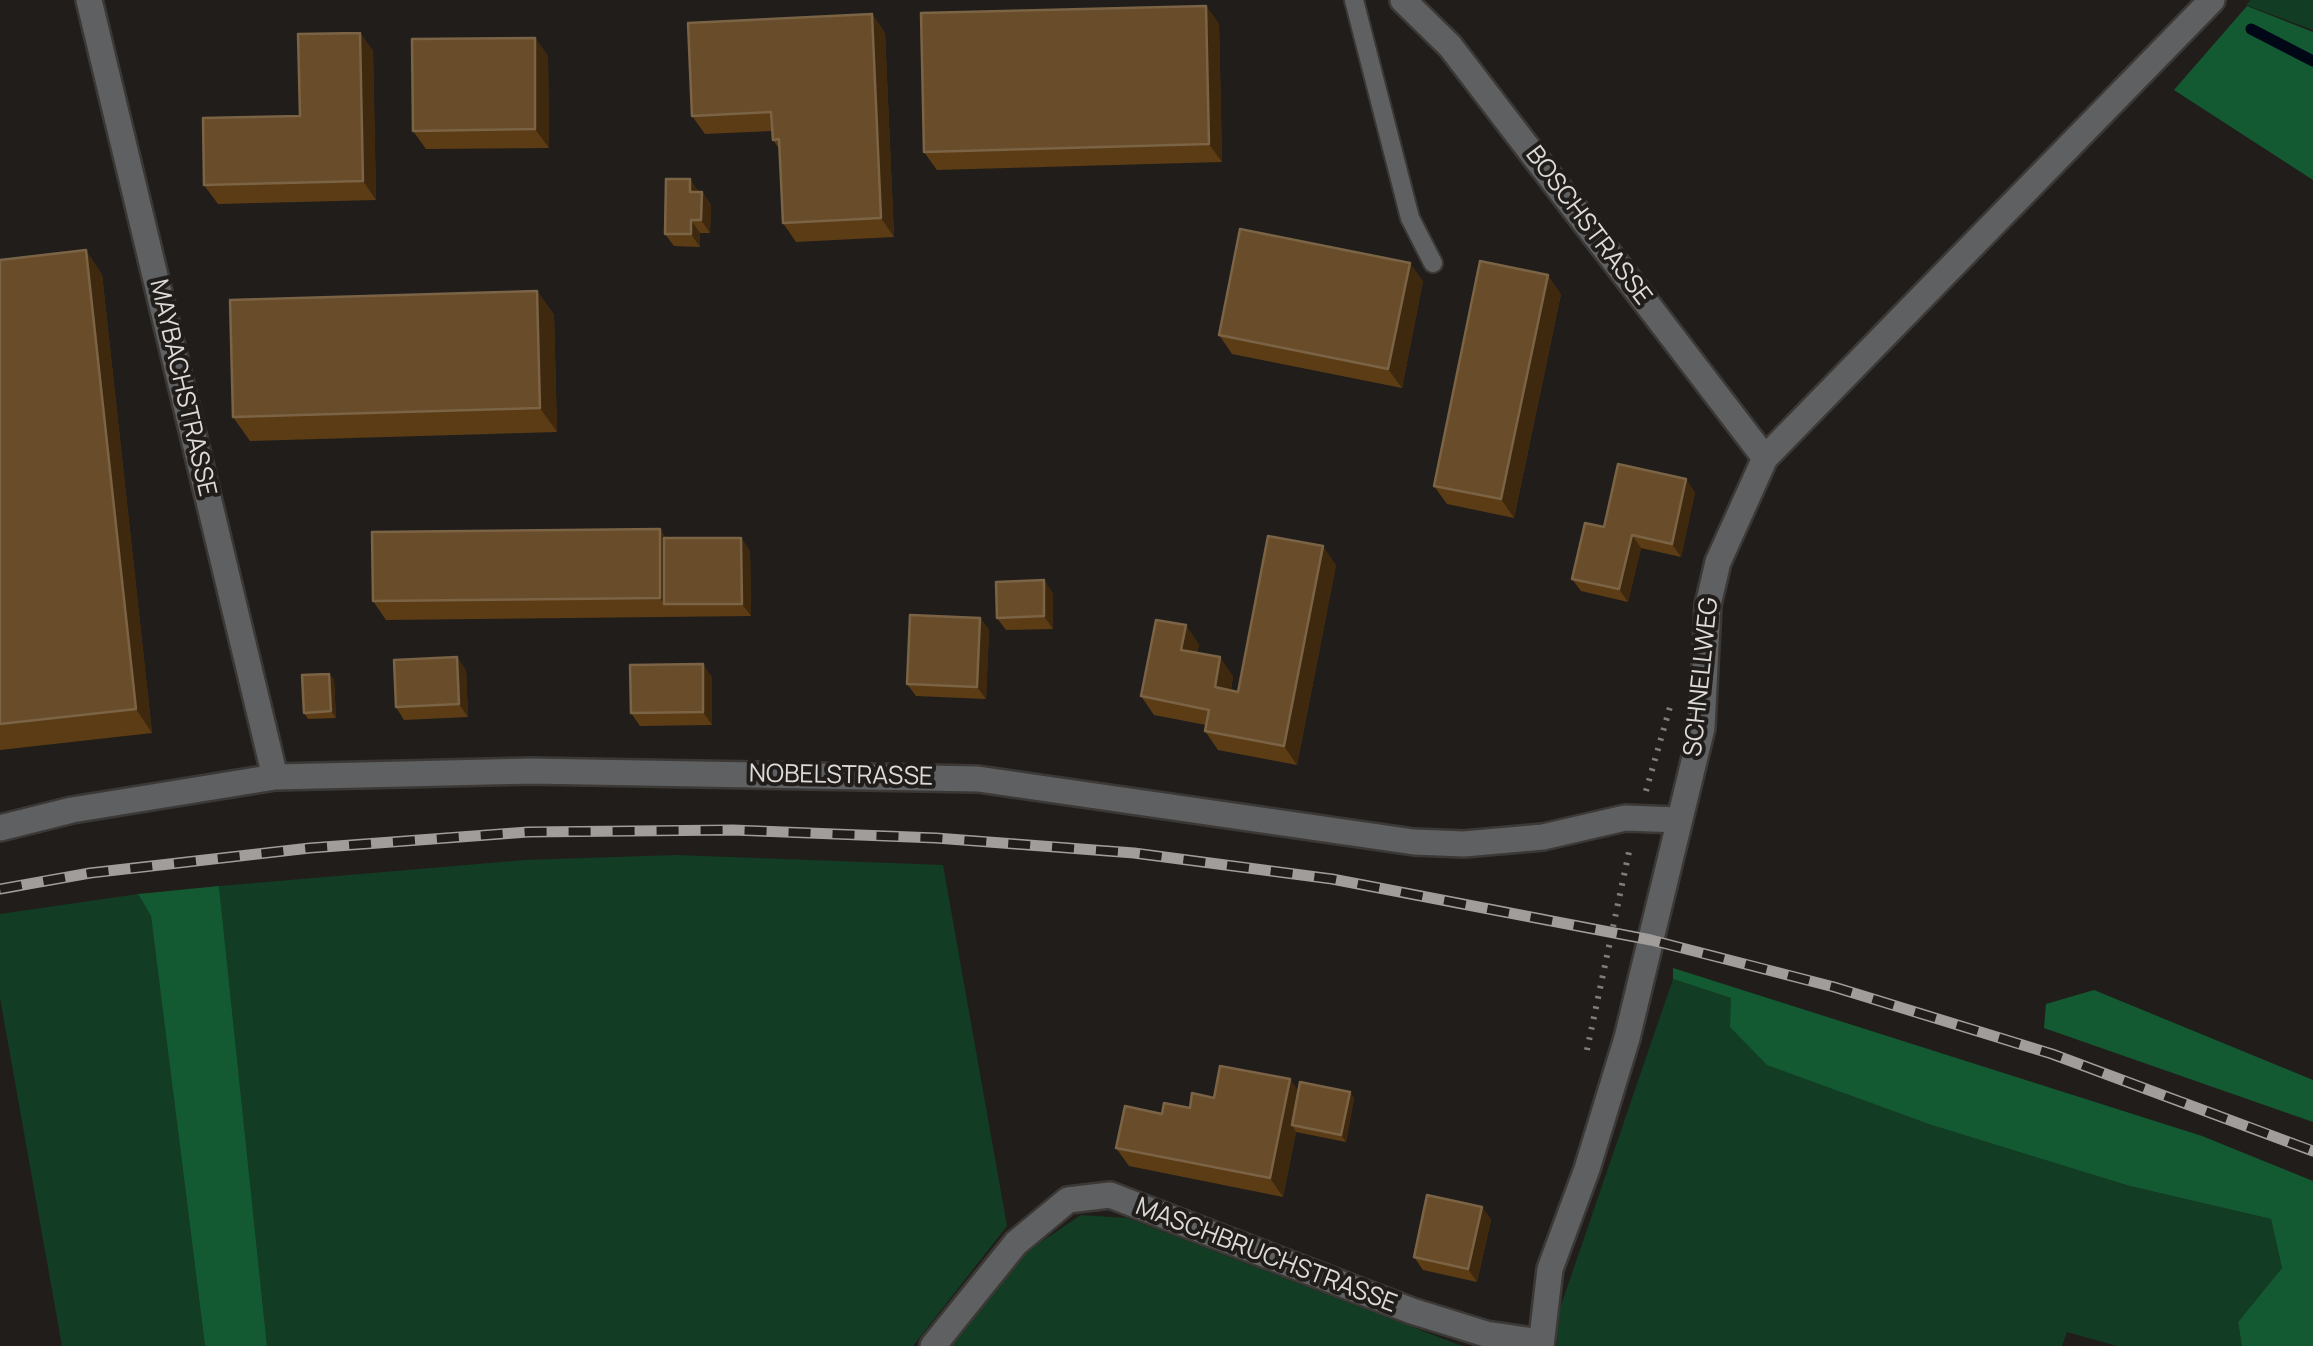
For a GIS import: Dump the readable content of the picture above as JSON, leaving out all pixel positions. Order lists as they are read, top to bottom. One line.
{"streets":{"street":["BOSCHSTRASSE","MAYBACHSTRASSE","SCHNELLWEG","NOBELSTRASSE","MASCHBRUCHSTRASSE"]},"crossings":[["BOSCHSTRASSE","SCHNELLWEG"],["MAYBACHSTRASSE","NOBELSTRASSE"],["SCHNELLWEG","NOBELSTRASSE"],["SCHNELLWEG","MASCHBRUCHSTRASSE"]]}
